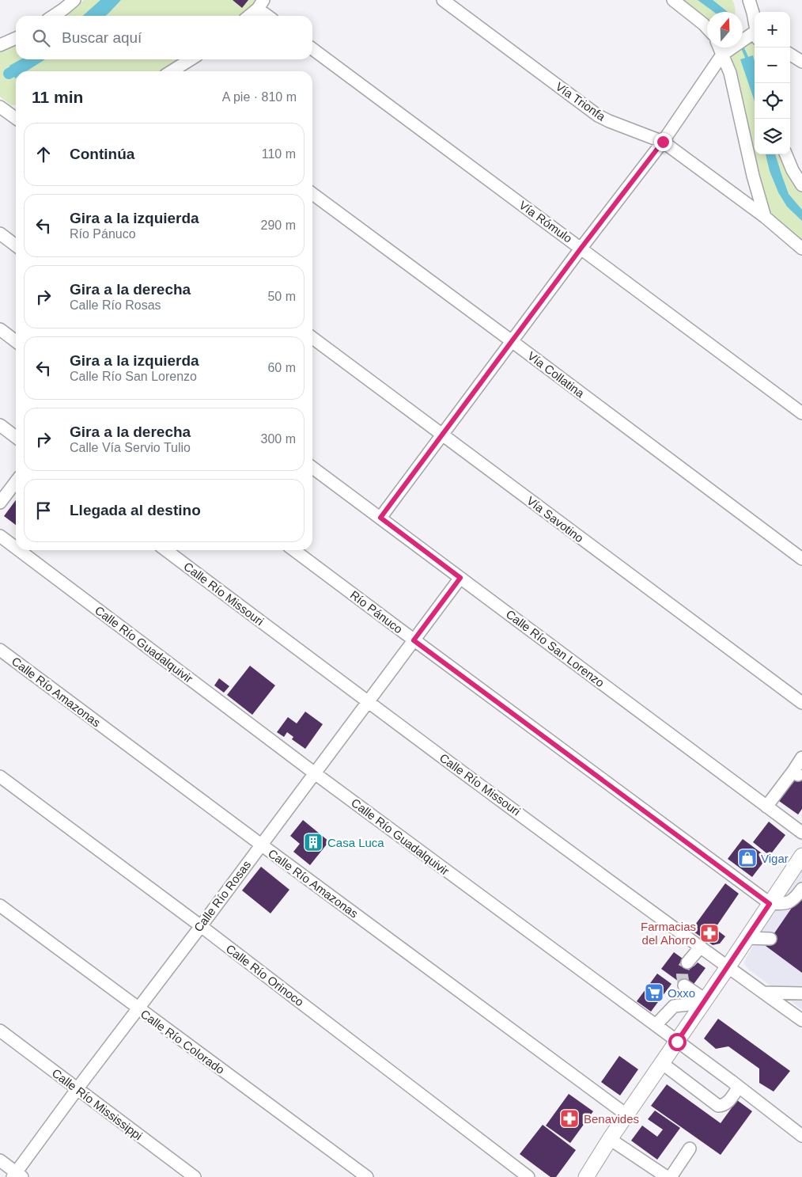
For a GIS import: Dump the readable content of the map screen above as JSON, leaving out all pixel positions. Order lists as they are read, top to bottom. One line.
{"streets":{"street":["Vía Trionfa","Vía Rómulo","Vía Collatina","Vía Savotino","Calle Río Missouri","Río Pánuco","Calle Río Guadalquivir","Calle Río San Lorenzo","Calle Río Amazonas","Calle Río Rosas","Calle Río Orinoco","Calle Río Colorado","Calle Río Mississippi"]},"crossings":[["Calle Río Missouri","Calle Río Rosas"],["Río Pánuco","Calle Río Rosas"],["Calle Río Guadalquivir","Calle Río Rosas"],["Calle Río San Lorenzo","Calle Río Rosas"],["Calle Río Amazonas","Calle Río Rosas"],["Calle Río Rosas","Calle Río Orinoco"],["Calle Río Rosas","Calle Río Colorado"],["Calle Río Rosas","Calle Río Mississippi"]],"places":{"building":["Casa Luca"],"shop":["Vigar"],"pharmacy":["Farmacias del Ahorro","Benavides"],"supermarket":["Oxxo"]},"north":"top","page":{"map_buttons":["+","−"],"search":"Buscar aquí","heading":["11 min","A pie · 810 m"],"list":[["Continúa","110 m"],["Gira a la izquierda","Río Pánuco","290 m"],["Gira a la derecha","Calle Río Rosas","50 m"],["Gira a la izquierda","Calle Río San Lorenzo","60 m"],["Gira a la derecha","Calle Vía Servio Tulio","300 m"],"Llegada al destino"]}}
